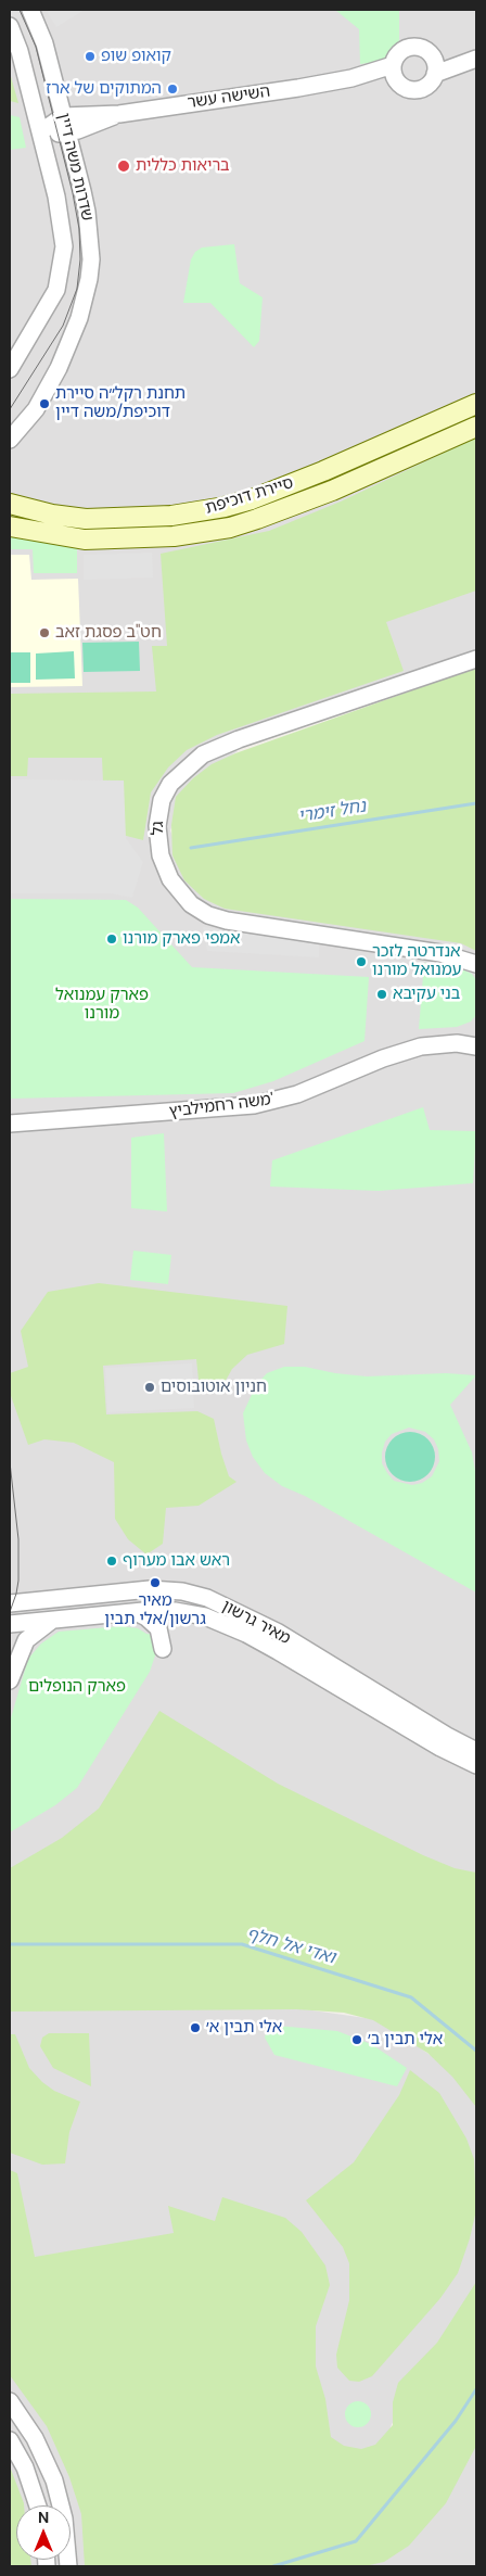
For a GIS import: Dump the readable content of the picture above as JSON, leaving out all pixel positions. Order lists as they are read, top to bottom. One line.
{"streets":{"main road":["סיירת דוכיפת"],"street":["השישה עשר","שדרות משה דיין","גל","משה רחמילביץ'","מאיר גרשון"]},"crossings":[["השישה עשר","שדרות משה דיין"]],"water":["נחל זימרי","ואדי אל חלף"],"parks":["פארק עמנואל מורנו","פארק הנופלים"],"places":["קואופ שופ","המתוקים של ארז","בריאות כללית","תחנת רקל״ה סיירת דוכיפת/משה דיין","חט\"ב פסגת זאב","אמפי פארק מורנו","אנדרטה לזכר עמנואל מורנו","בני עקיבא","חניון אוטובוסים","ראש אבו מערוף","מאיר גרשון/אלי תבין","אלי תבין א׳","אלי תבין ב׳"],"north":"top"}
